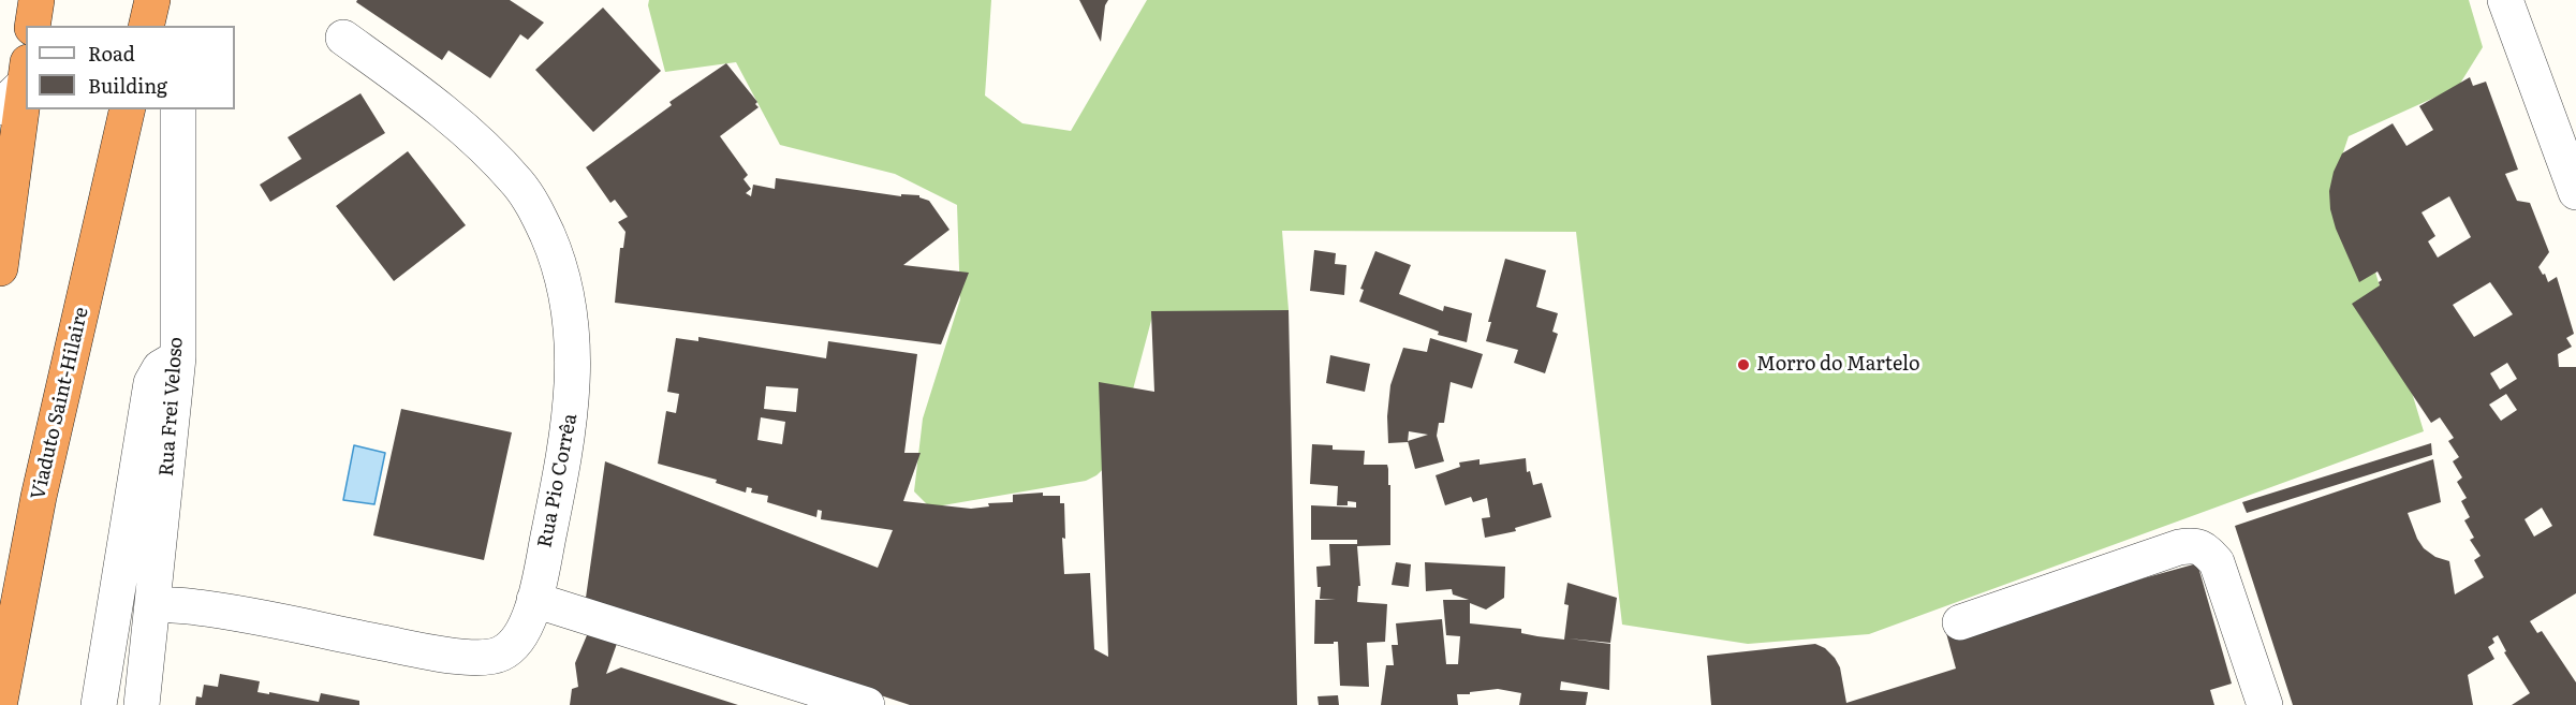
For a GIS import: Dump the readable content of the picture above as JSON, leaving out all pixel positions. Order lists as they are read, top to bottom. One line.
{"streets":{"highway":["Viaduto Saint-Hilaire"],"street":["Rua Frei Veloso","Rua Pio Corrêa"]},"crossings":[["Rua Frei Veloso","Rua Pio Corrêa"]],"places":["Morro do Martelo"],"legend":["Road","Building"]}
